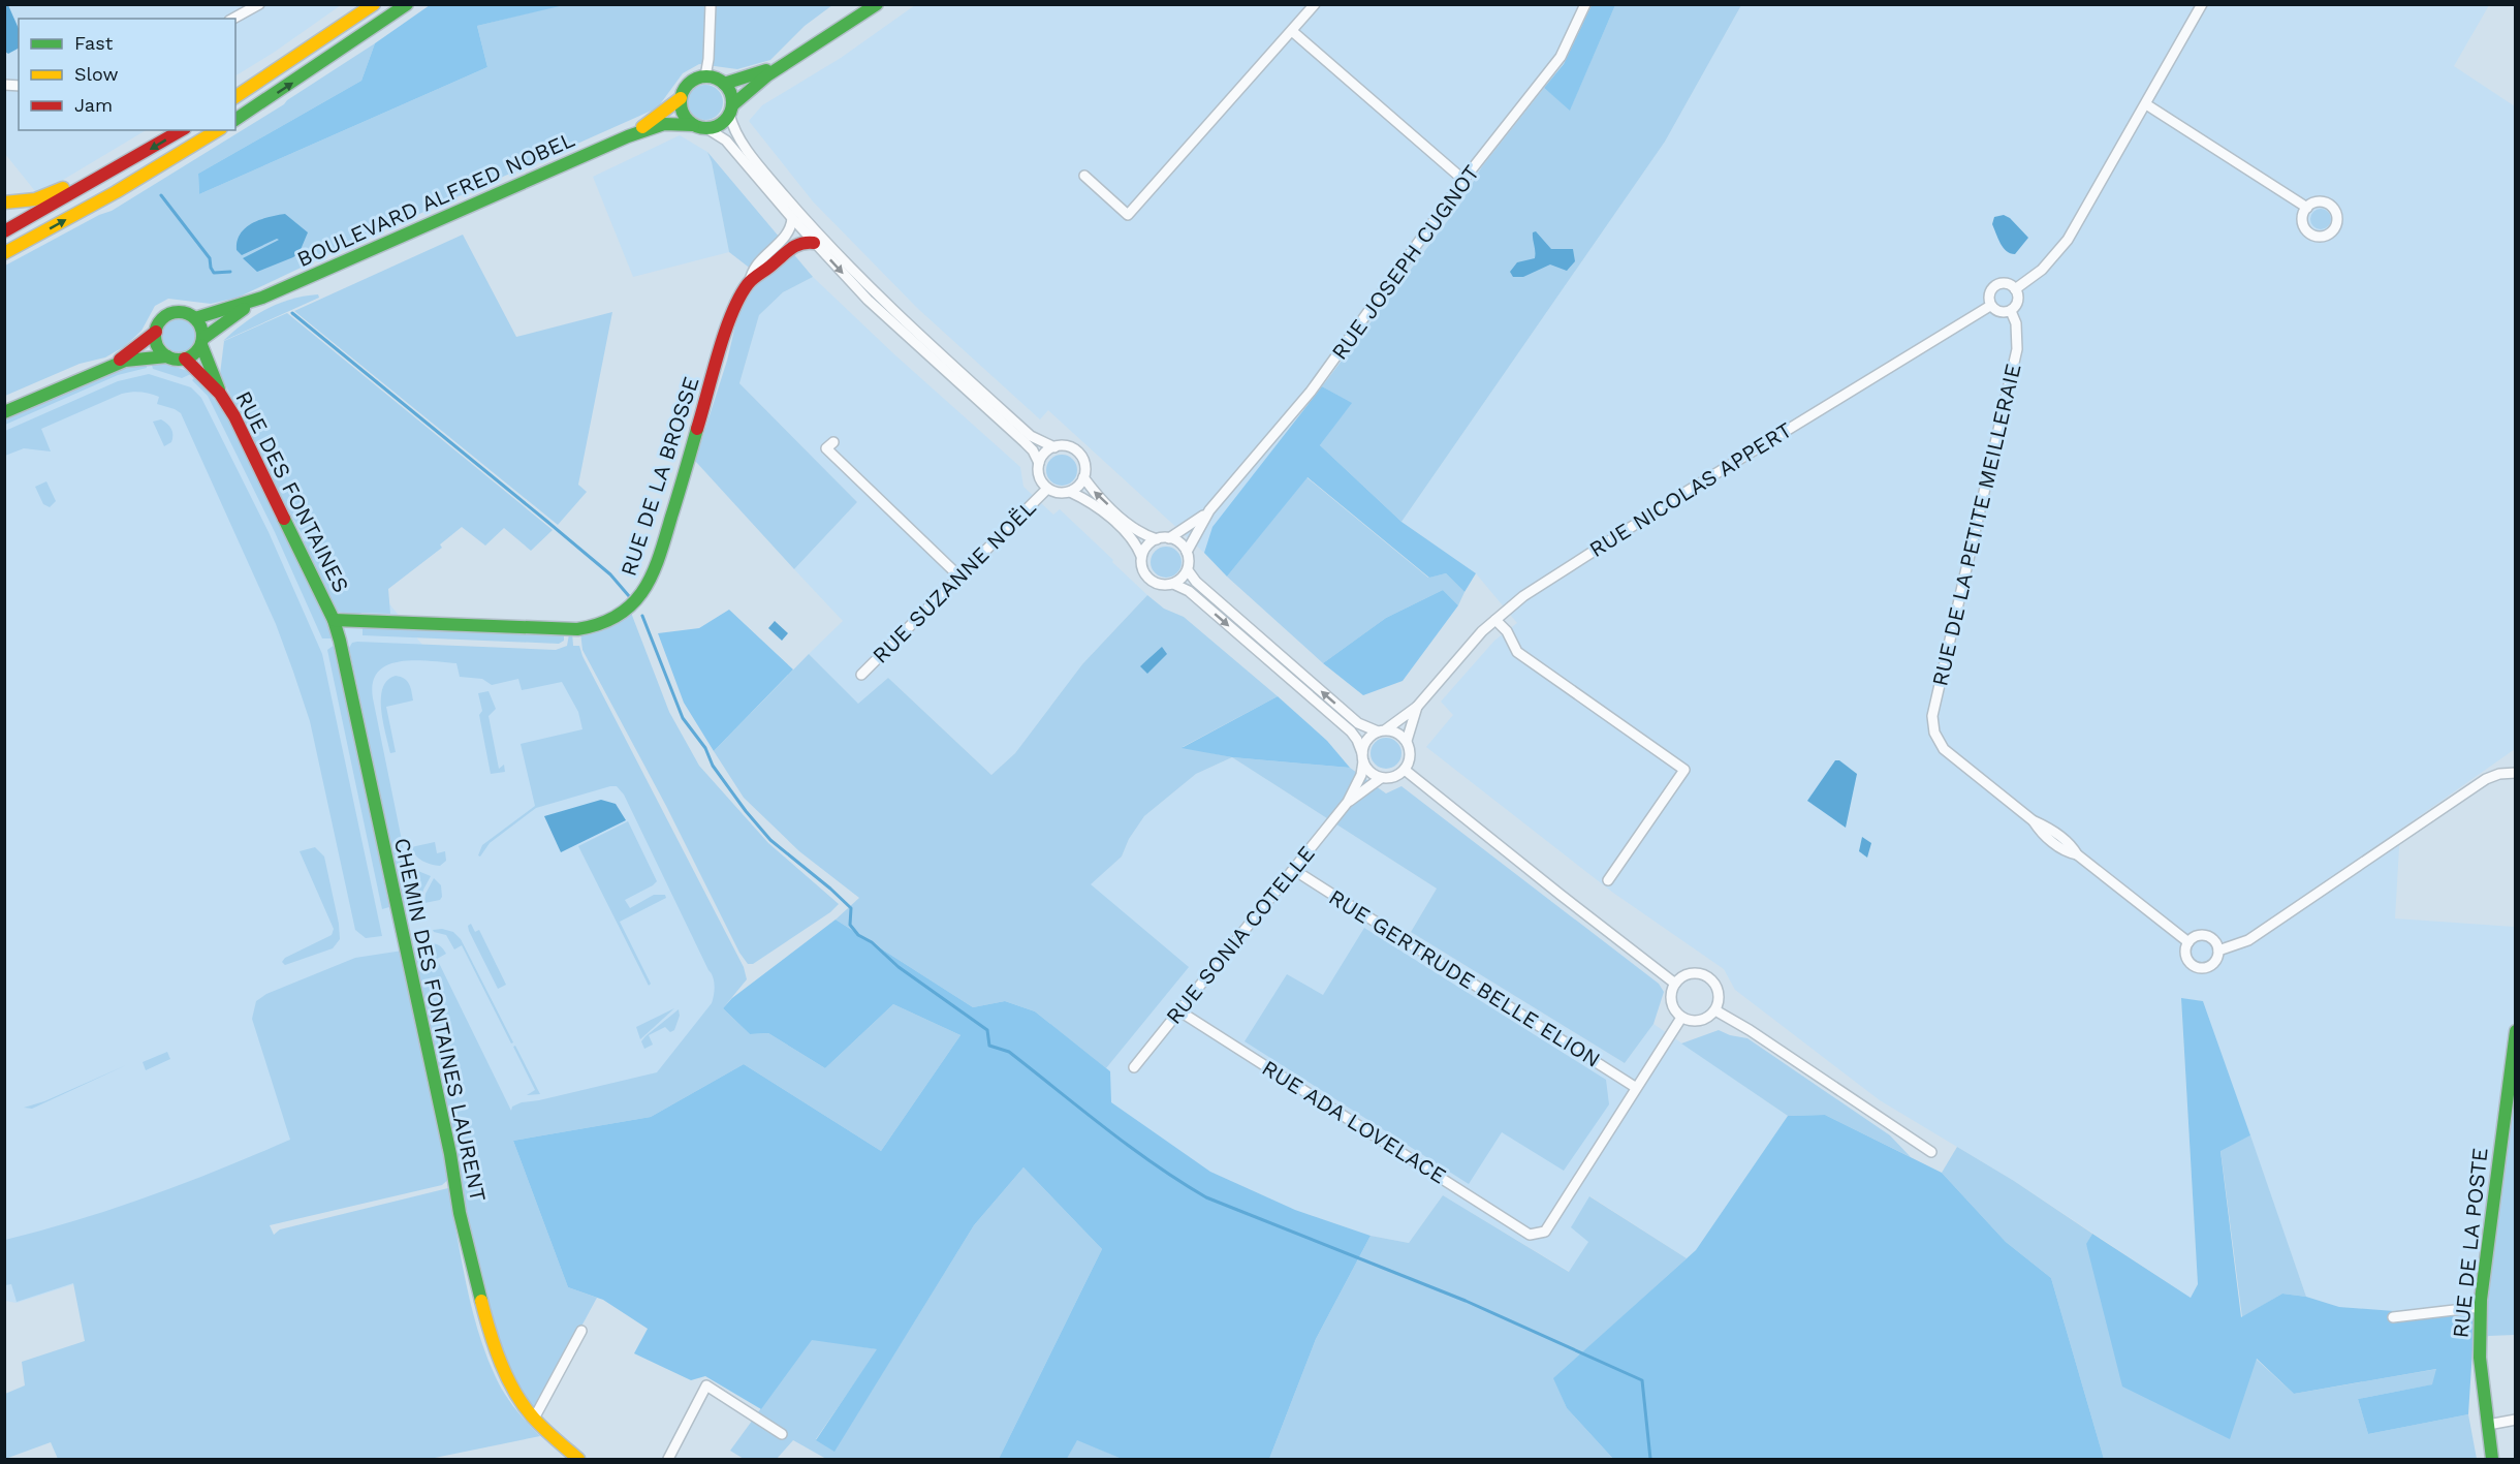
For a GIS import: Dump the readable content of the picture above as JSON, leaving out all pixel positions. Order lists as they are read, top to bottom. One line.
{"streets":{"main road":["BOULEVARD ALFRED NOBEL","RUE DE LA BROSSE","RUE DES FONTAINES","CHEMIN DES FONTAINES LAURENT","RUE DE LA POSTE"],"street":["RUE JOSEPH CUGNOT","RUE NICOLAS APPERT","RUE DE LA PETITE MEILLERAIE","RUE SUZANNE NOËL","RUE SONIA COTELLE","RUE GERTRUDE BELLE ELION","RUE ADA LOVELACE"]},"crossings":[["BOULEVARD ALFRED NOBEL","RUE DES FONTAINES"],["RUE DE LA BROSSE","RUE DES FONTAINES"],["RUE DE LA BROSSE","CHEMIN DES FONTAINES LAURENT"],["RUE NICOLAS APPERT","RUE DE LA PETITE MEILLERAIE"],["RUE DES FONTAINES","CHEMIN DES FONTAINES LAURENT"],["RUE SONIA COTELLE","RUE GERTRUDE BELLE ELION"],["RUE SONIA COTELLE","RUE ADA LOVELACE"],["RUE GERTRUDE BELLE ELION","RUE ADA LOVELACE"]],"legend":["Fast","Slow","Jam"]}
